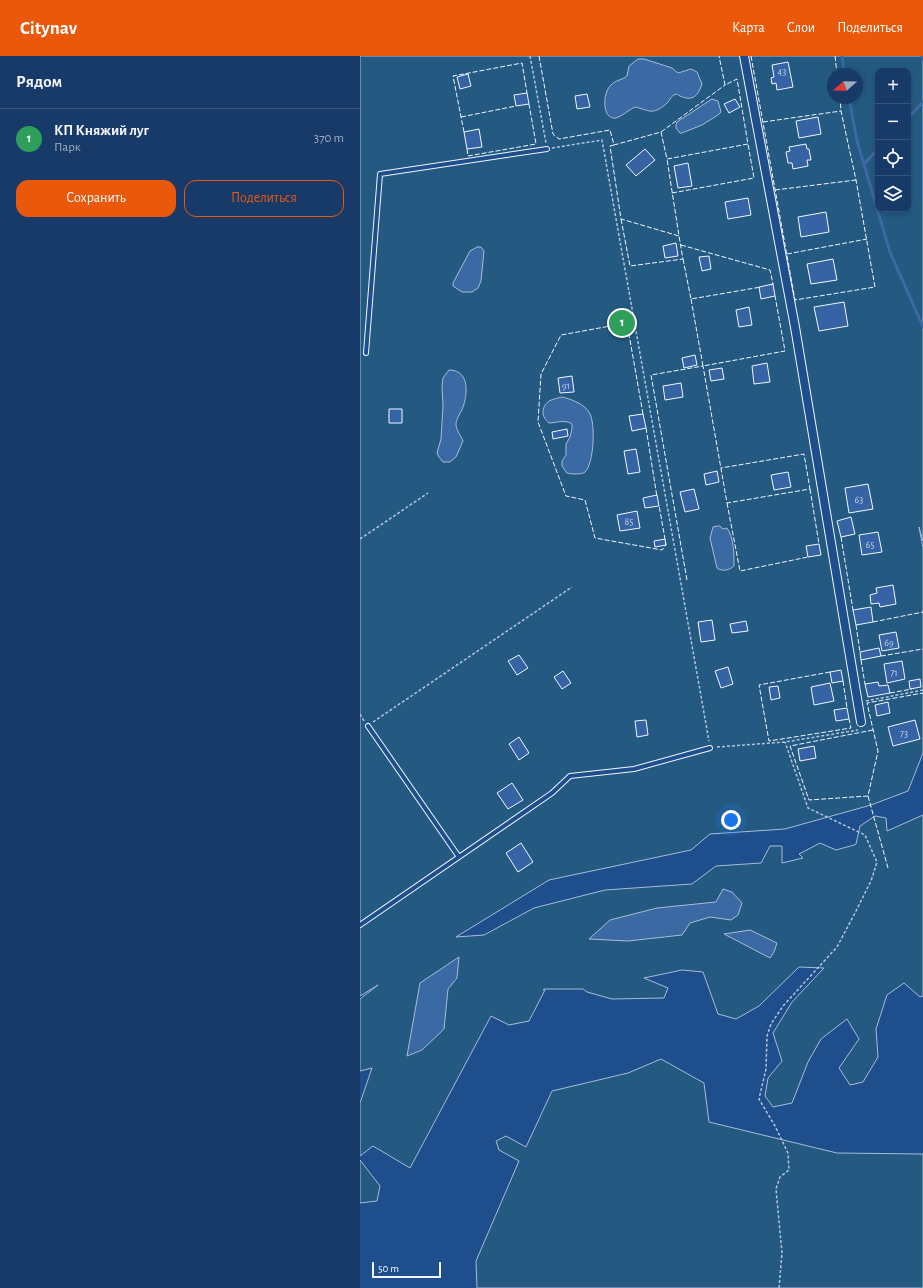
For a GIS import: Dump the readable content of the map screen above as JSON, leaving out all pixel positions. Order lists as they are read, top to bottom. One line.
{"house_numbers":["43","91","63","85","65","69","71","73"],"scale_bar":"50 m","north":"left","page":{"header":"Citynav","nav":["Карта","Слои","Поделиться"],"heading":"Рядом","map_buttons":["+","−"],"list":[{"mark":"1","name":"КП Княжий луг","note":"Парк","value":"370 m"}],"buttons":["Сохранить","Поделиться"],"pins":"1","scale":"50 m"}}
